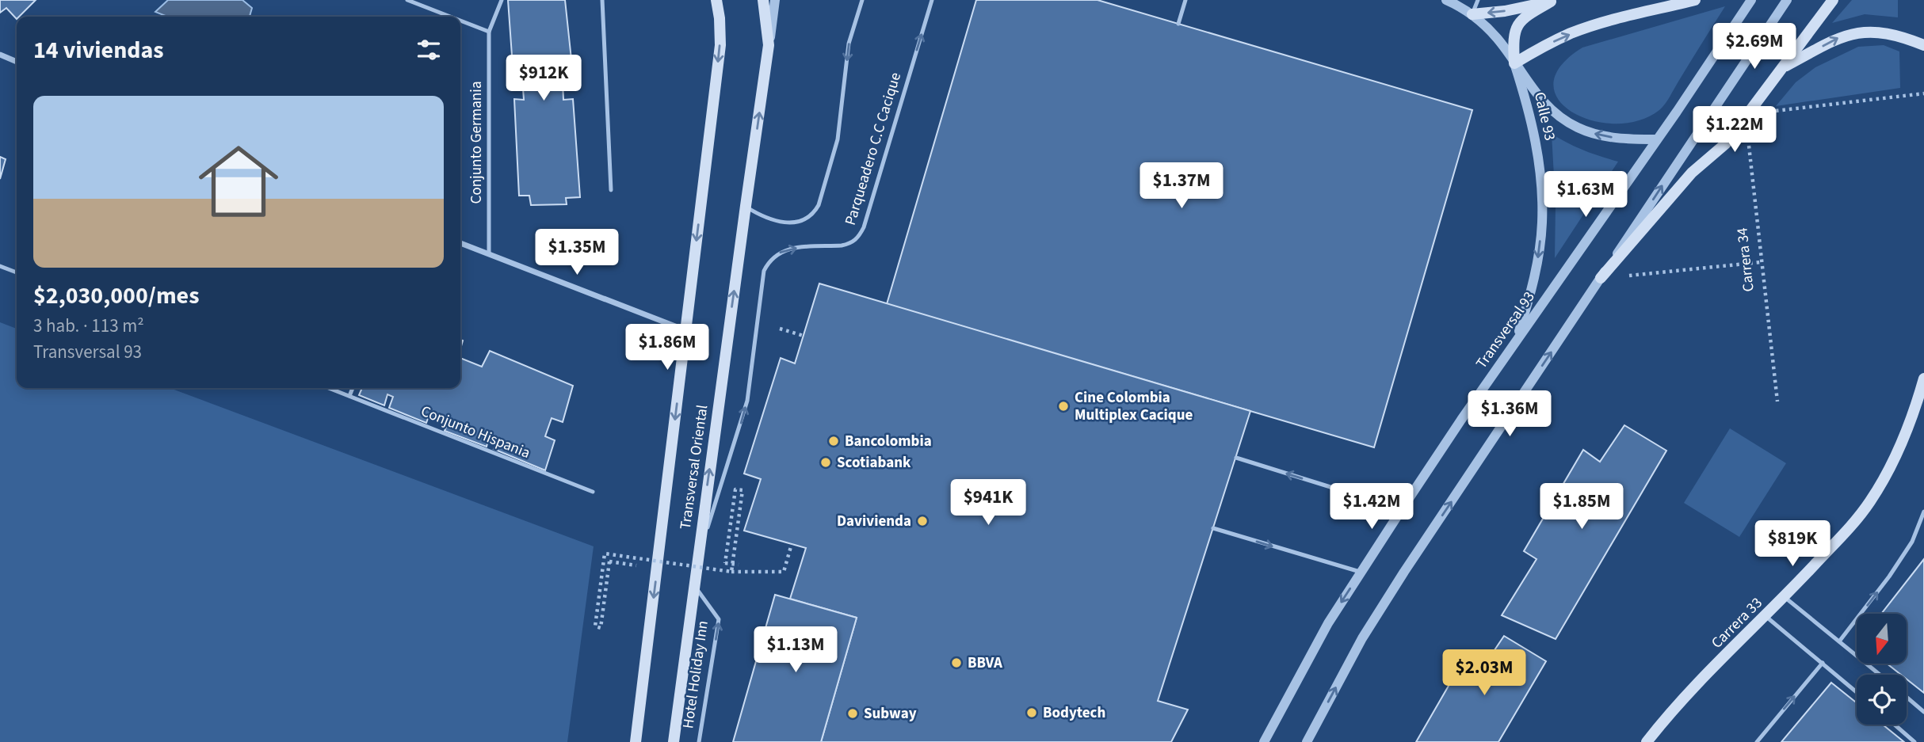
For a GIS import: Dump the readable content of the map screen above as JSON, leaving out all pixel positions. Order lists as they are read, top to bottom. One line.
{"streets":{"main road":["Transversal Oriental","Carrera 33"],"street":["Calle 93","Transversal 93"],"lane":["Conjunto Germania","Parqueadero C.C Cacique","Conjunto Hispania","Hotel Holiday Inn"],"path":["Carrera 34"]},"crossings":[["Calle 93","Transversal 93"],["Parqueadero C.C Cacique","Transversal Oriental"],["Transversal Oriental","Hotel Holiday Inn"]],"one_way":["Parqueadero C.C Cacique","Hotel Holiday Inn"],"places":["Cine Colombia Multiplex Cacique","Bancolombia","Scotiabank","Davivienda","BBVA","Bodytech","Subway"],"north":"bottom","page":{"heading":"14 viviendas","price":["$2.69M","$912K","$1.22M","$1.37M","$1.63M","$1.35M","$1.86M","$1.36M","$941K","$1.42M","$1.85M","$819K","$1.13M","$2.03M"],"list":[{"name":"$2,030,000/mes","note":"3 hab. · 113 m² · Transversal 93"}]}}
